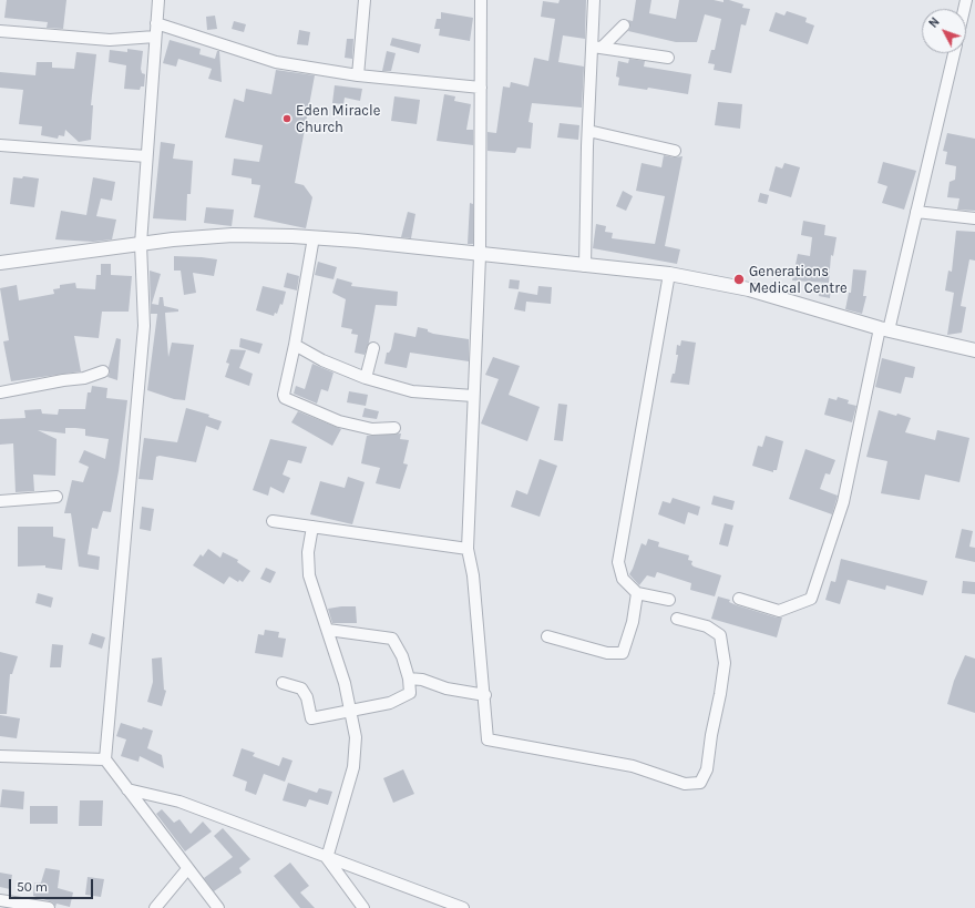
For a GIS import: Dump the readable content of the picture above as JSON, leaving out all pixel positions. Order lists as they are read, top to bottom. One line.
{"places":["Eden Miracle Church","Generations Medical Centre"],"scale_bar":"50 m","north":"top left"}
